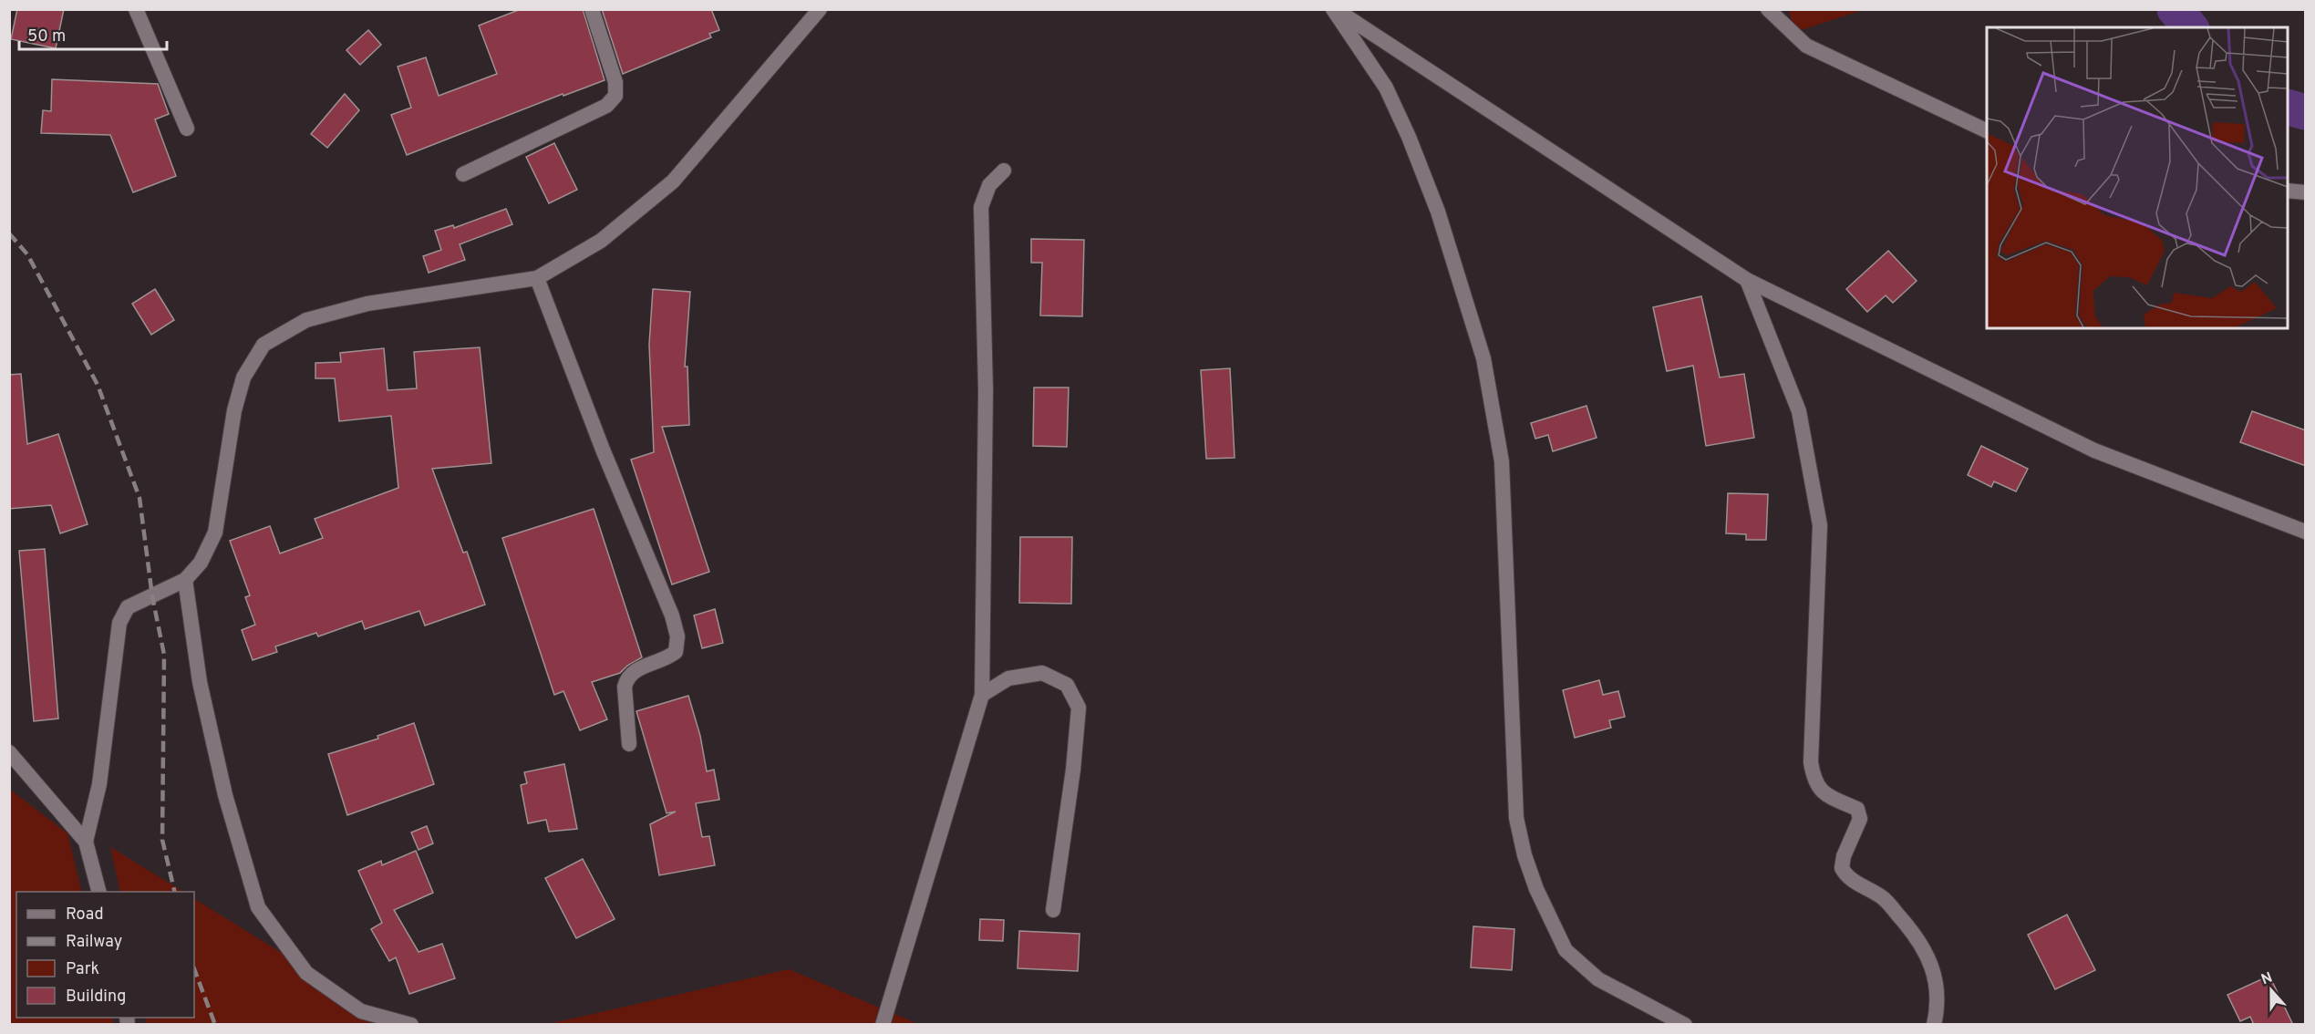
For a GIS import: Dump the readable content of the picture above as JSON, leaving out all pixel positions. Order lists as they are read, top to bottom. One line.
{"legend":["Road","Railway","Park","Building"],"scale_bar":"50 m","north":"top"}
